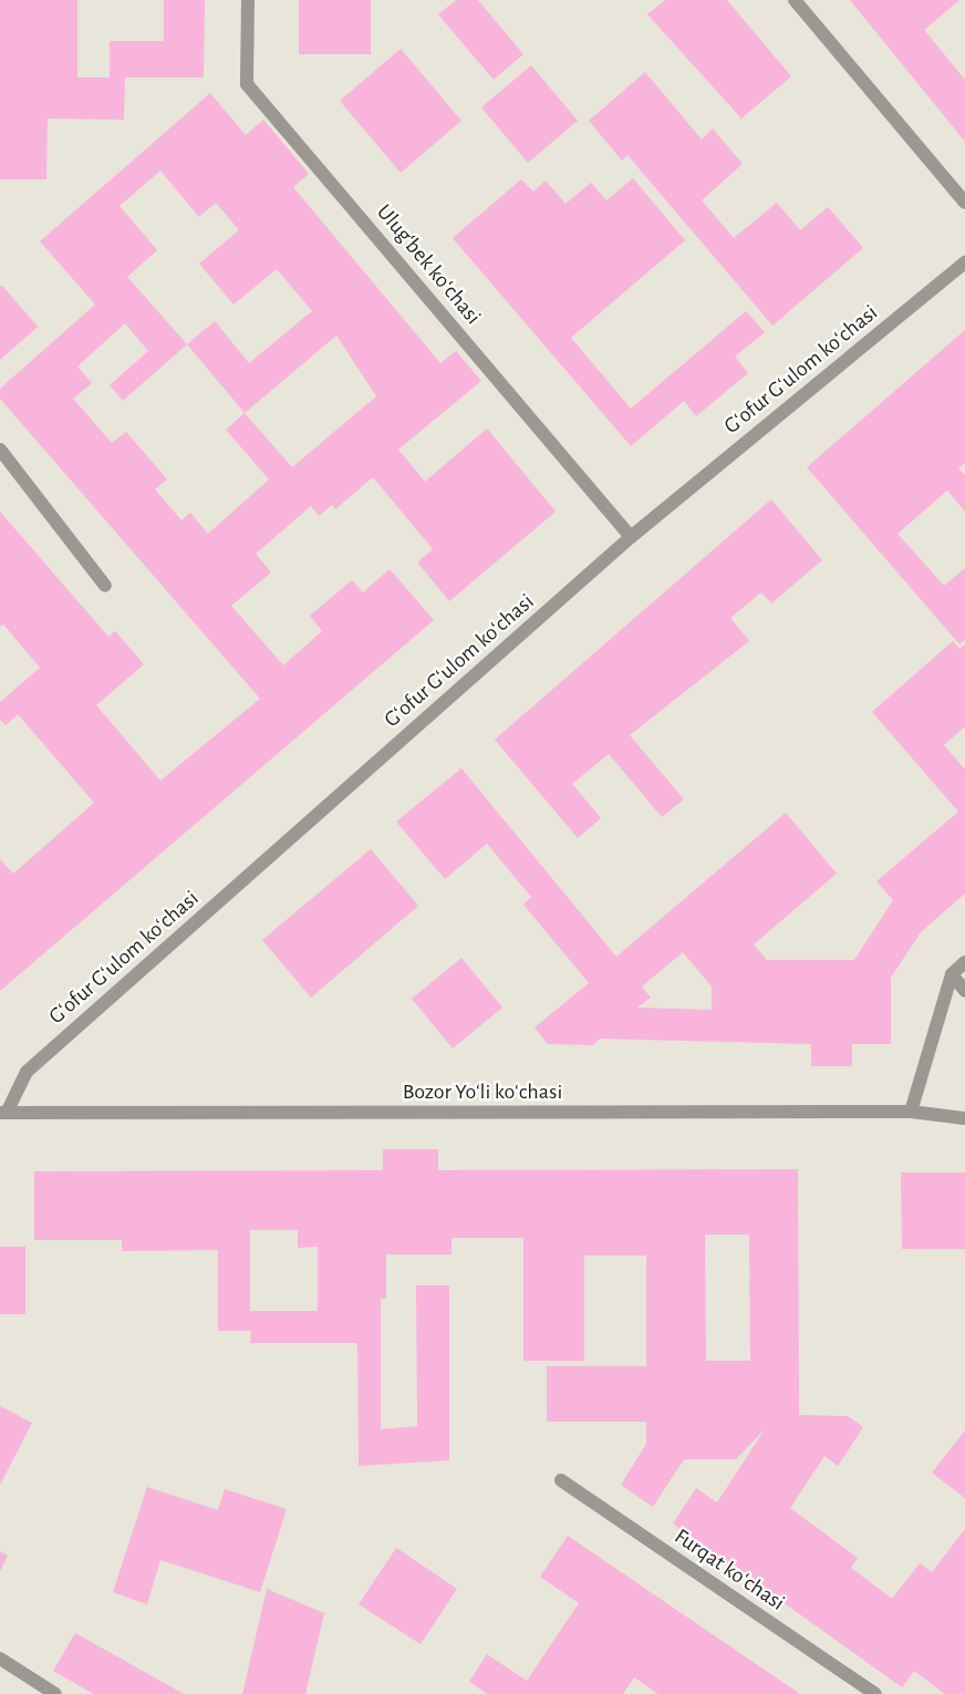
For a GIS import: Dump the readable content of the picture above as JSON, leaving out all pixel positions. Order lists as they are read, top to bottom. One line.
{"streets":{"street":["Ulugʻbek koʻchasi","Gʻofur Gʻulom koʻchasi","Bozor Yoʻli koʻchasi","Furqat koʻchasi"]},"crossings":[["Ulugʻbek koʻchasi","Gʻofur Gʻulom koʻchasi"],["Gʻofur Gʻulom koʻchasi","Bozor Yoʻli koʻchasi"]]}
